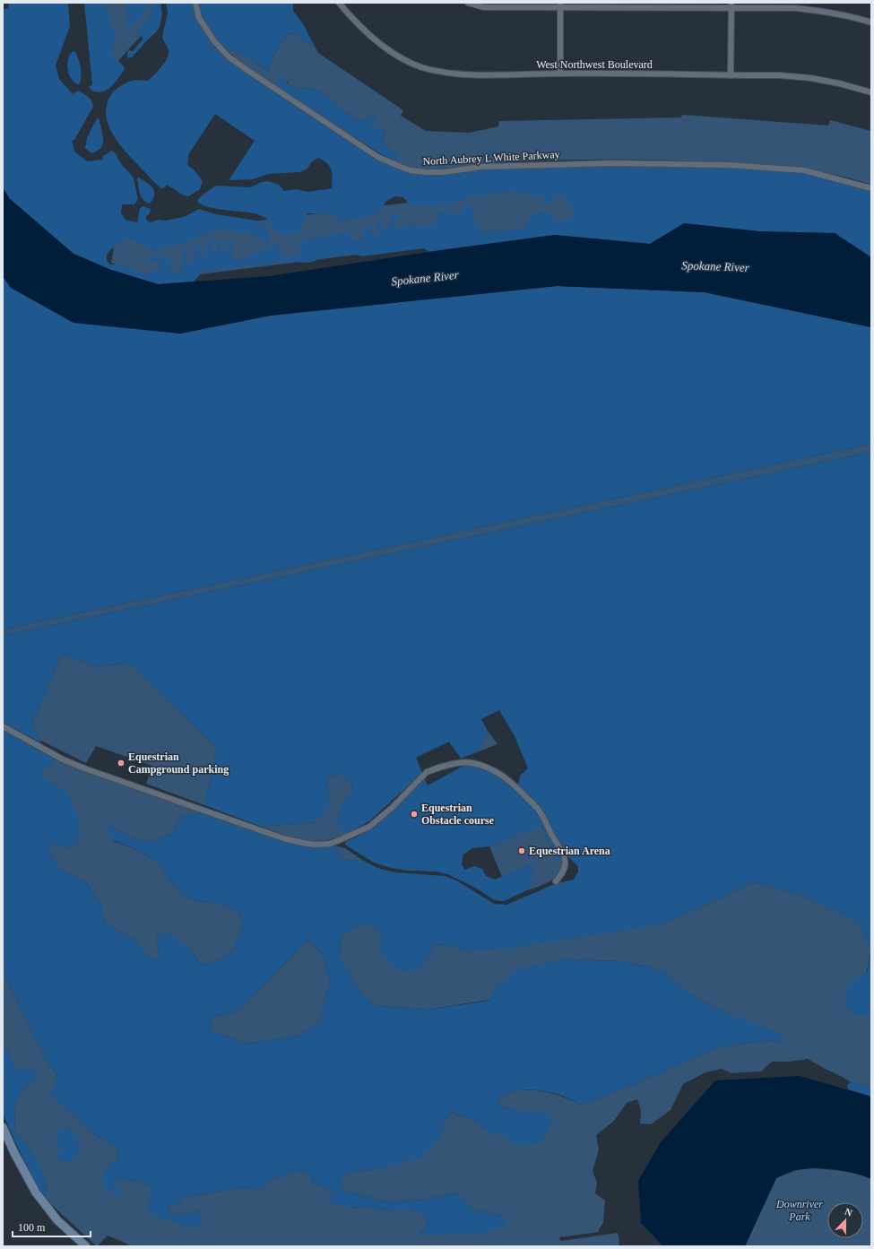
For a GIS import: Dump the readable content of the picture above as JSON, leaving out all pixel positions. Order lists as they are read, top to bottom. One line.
{"streets":{"street":["West Northwest Boulevard","North Aubrey L White Parkway"]},"water":["Spokane River"],"parks":["Downriver Park"],"places":["Equestrian Campground parking","Equestrian Obstacle course","Equestrian Arena"],"scale_bar":"100 m","north":"top"}
